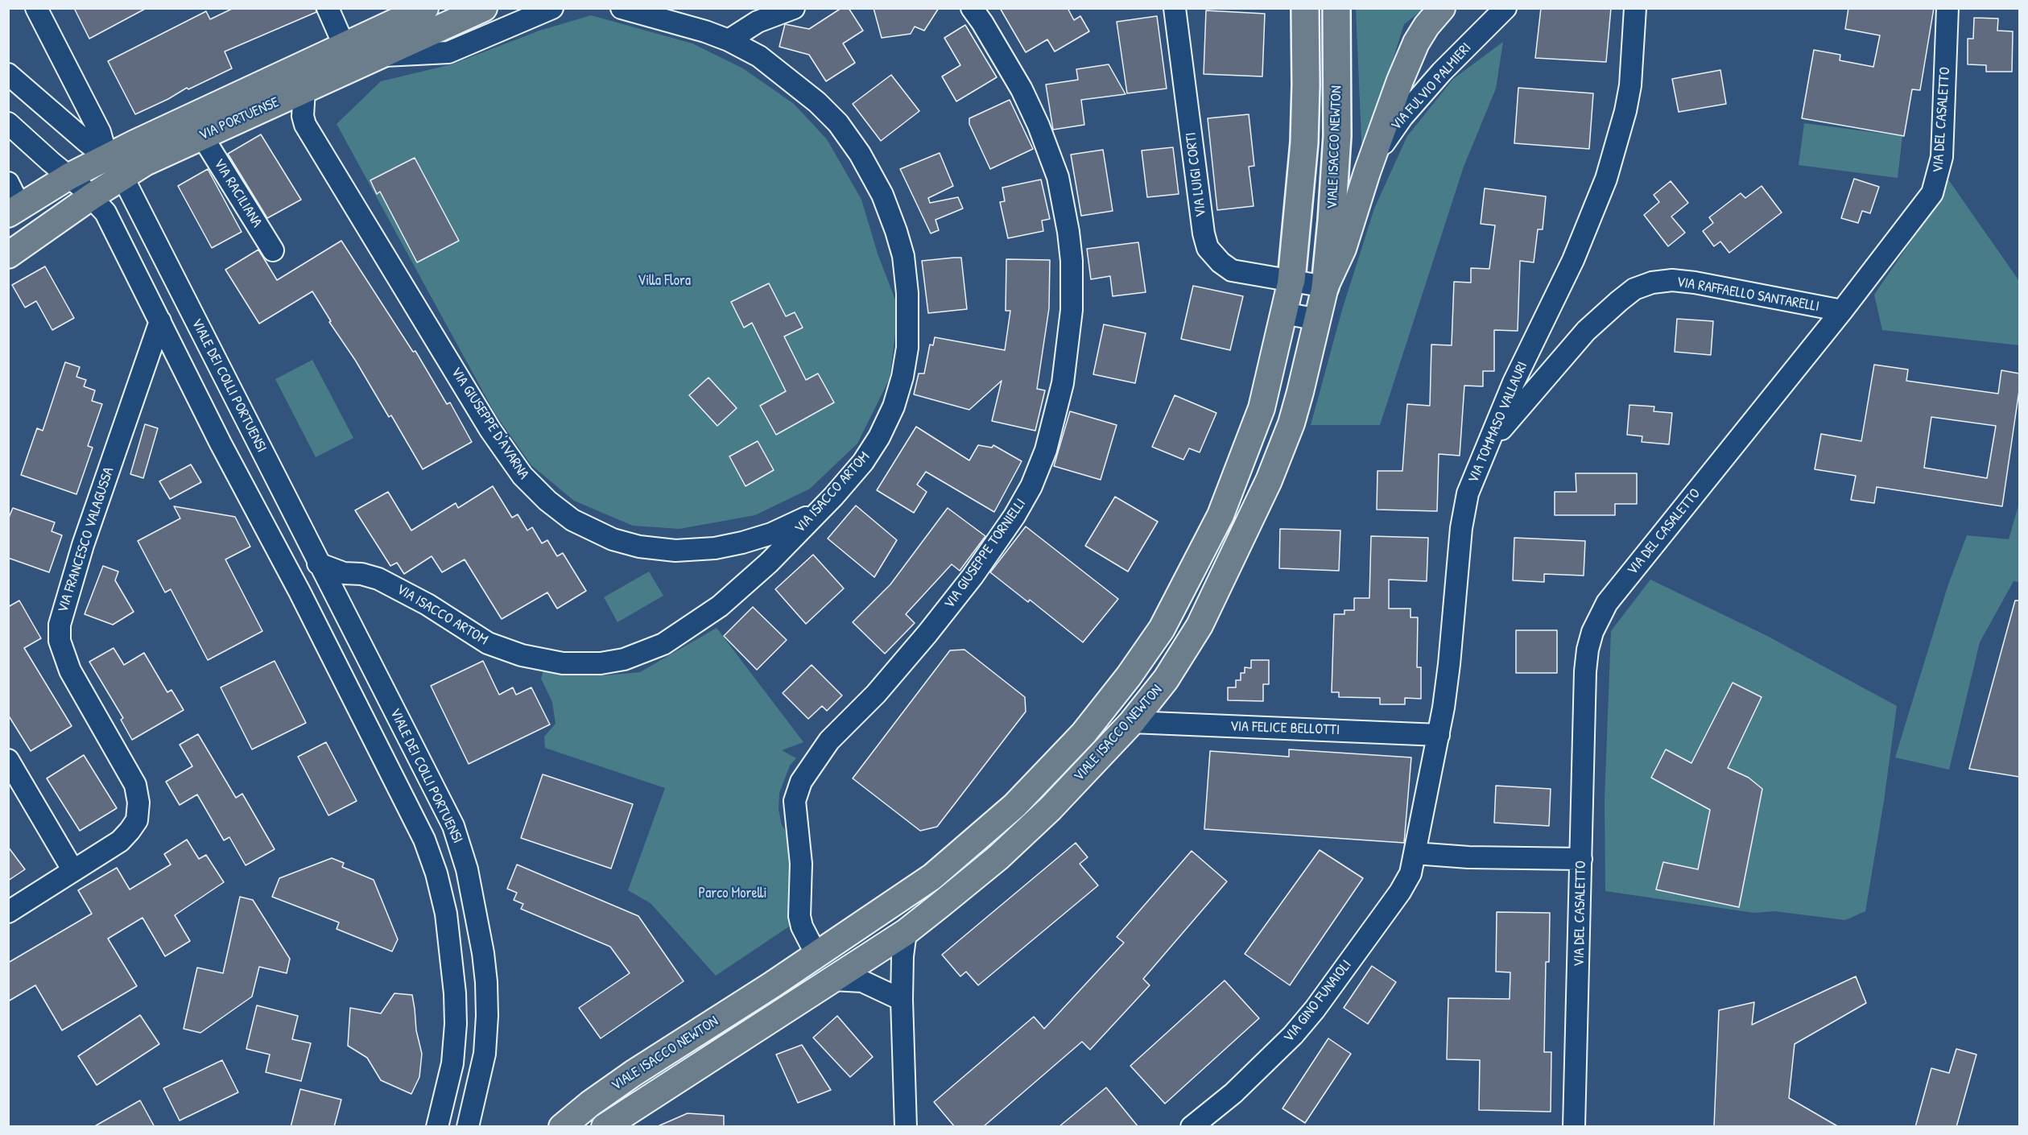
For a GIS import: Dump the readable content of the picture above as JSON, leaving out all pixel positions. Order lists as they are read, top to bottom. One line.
{"streets":{"highway":["VIALE ISACCO NEWTON"],"main road":["VIA PORTUENSE"],"street":["VIA FULVIO PALMIERI","VIA DEL CASALETTO","VIA LUIGI CORTI","VIA RACILIANA","VIA RAFFAELLO SANTARELLI","VIALE DEI COLLI PORTUENSI","VIA TOMMASO VALLAURI","VIA GIUSEPPE D'AVARNA","VIA ISACCO ARTOM","VIA FRANCESCO VALAGUSSA","VIA GIUSEPPE TORNIELLI","VIA FELICE BELLOTTI","VIA GINO FUNAIOLI"]},"crossings":[["VIA PORTUENSE","VIA RACILIANA"],["VIA PORTUENSE","VIALE DEI COLLI PORTUENSI"],["VIA PORTUENSE","VIA GIUSEPPE D'AVARNA"],["VIA DEL CASALETTO","VIA RAFFAELLO SANTARELLI"],["VIALE ISACCO NEWTON","VIA LUIGI CORTI"],["VIALE ISACCO NEWTON","VIA GIUSEPPE TORNIELLI"],["VIALE ISACCO NEWTON","VIA FELICE BELLOTTI"],["VIA RAFFAELLO SANTARELLI","VIA TOMMASO VALLAURI"],["VIALE DEI COLLI PORTUENSI","VIA ISACCO ARTOM"],["VIALE DEI COLLI PORTUENSI","VIA FRANCESCO VALAGUSSA"],["VIA TOMMASO VALLAURI","VIA FELICE BELLOTTI"],["VIA TOMMASO VALLAURI","VIA GINO FUNAIOLI"],["VIA GIUSEPPE D'AVARNA","VIA ISACCO ARTOM"]],"parks":["Villa Flora","Parco Morelli"]}
